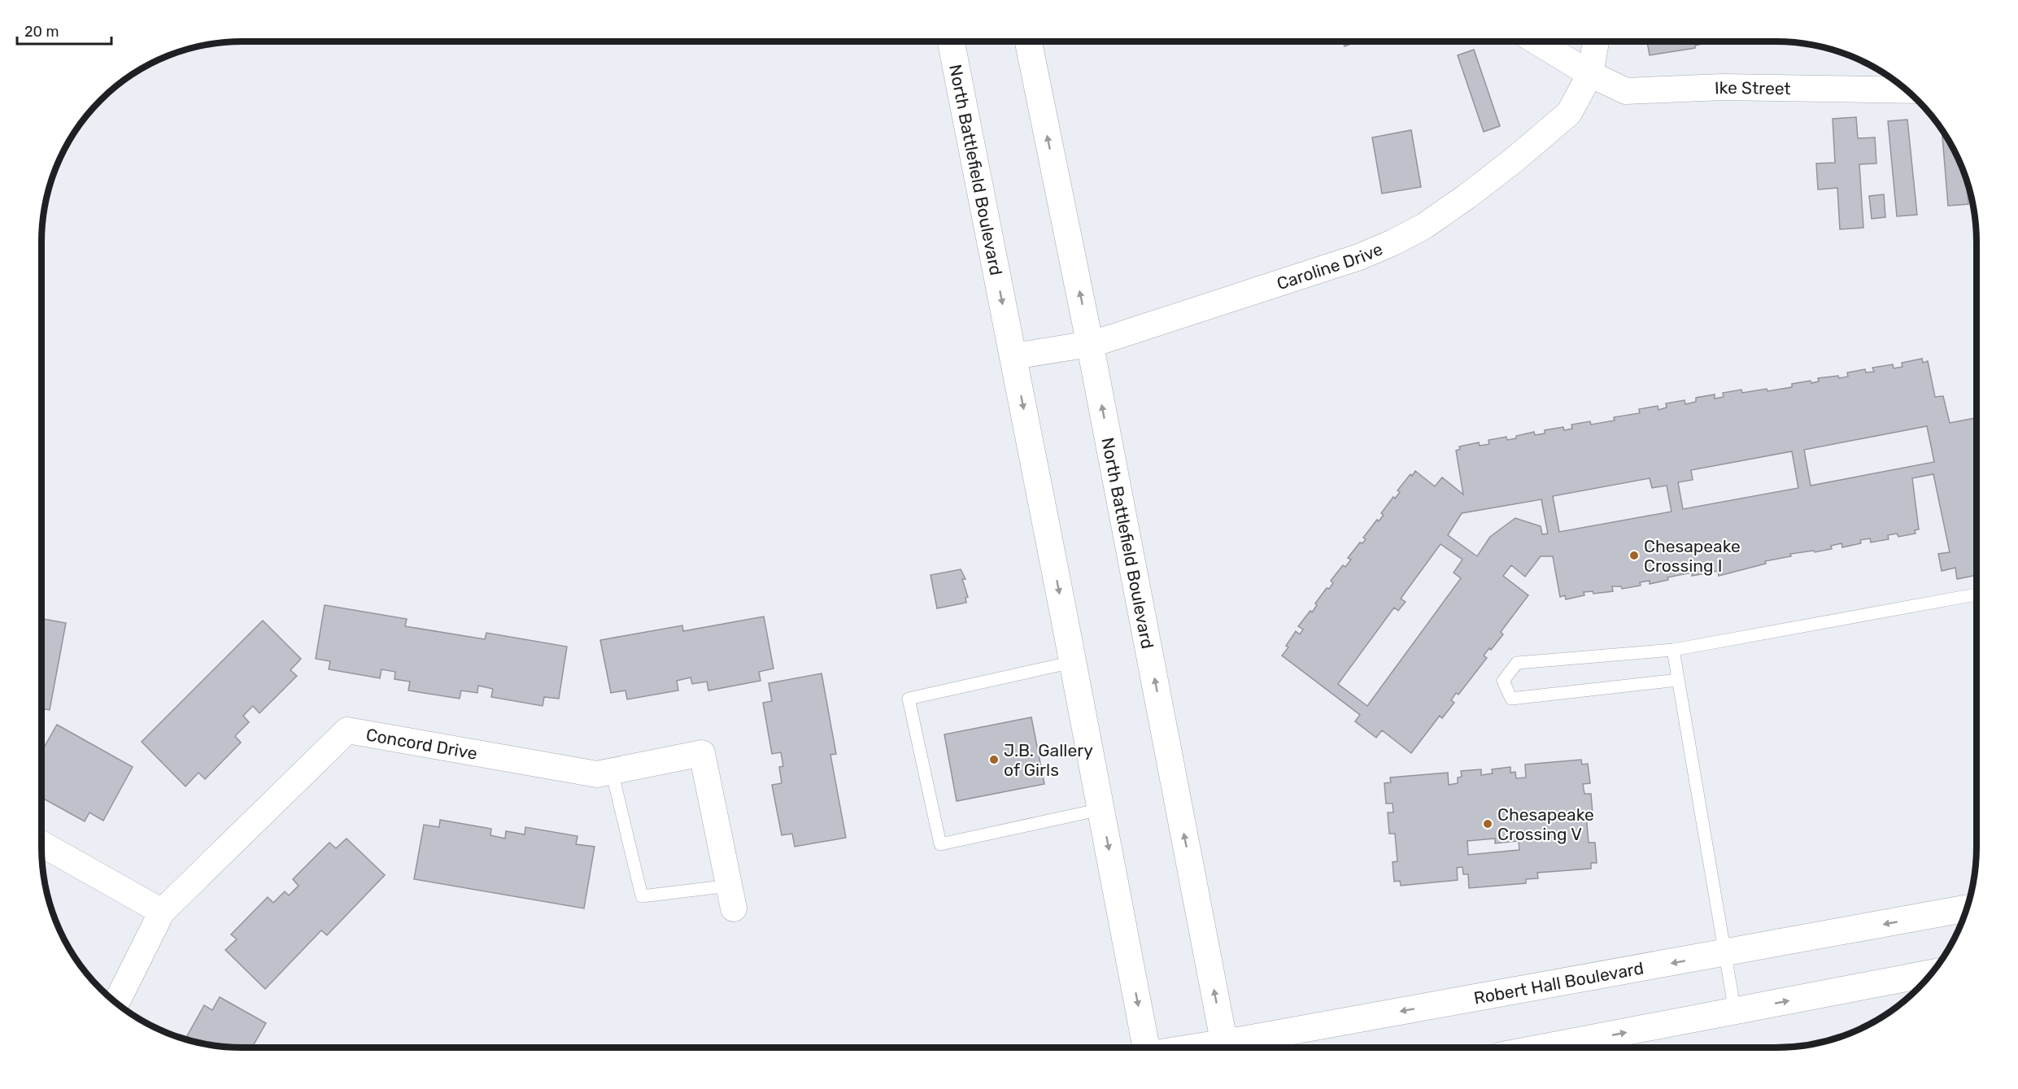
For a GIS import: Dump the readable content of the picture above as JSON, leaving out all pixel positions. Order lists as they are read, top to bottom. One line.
{"streets":{"main road":["North Battlefield Boulevard","Robert Hall Boulevard"],"street":["Ike Street","Caroline Drive","Concord Drive"]},"crossings":[["Ike Street","Caroline Drive"],["North Battlefield Boulevard","Caroline Drive"]],"places":["Chesapeake Crossing I","J.B. Gallery of Girls","Chesapeake Crossing V"],"scale_bar":"20 m"}
